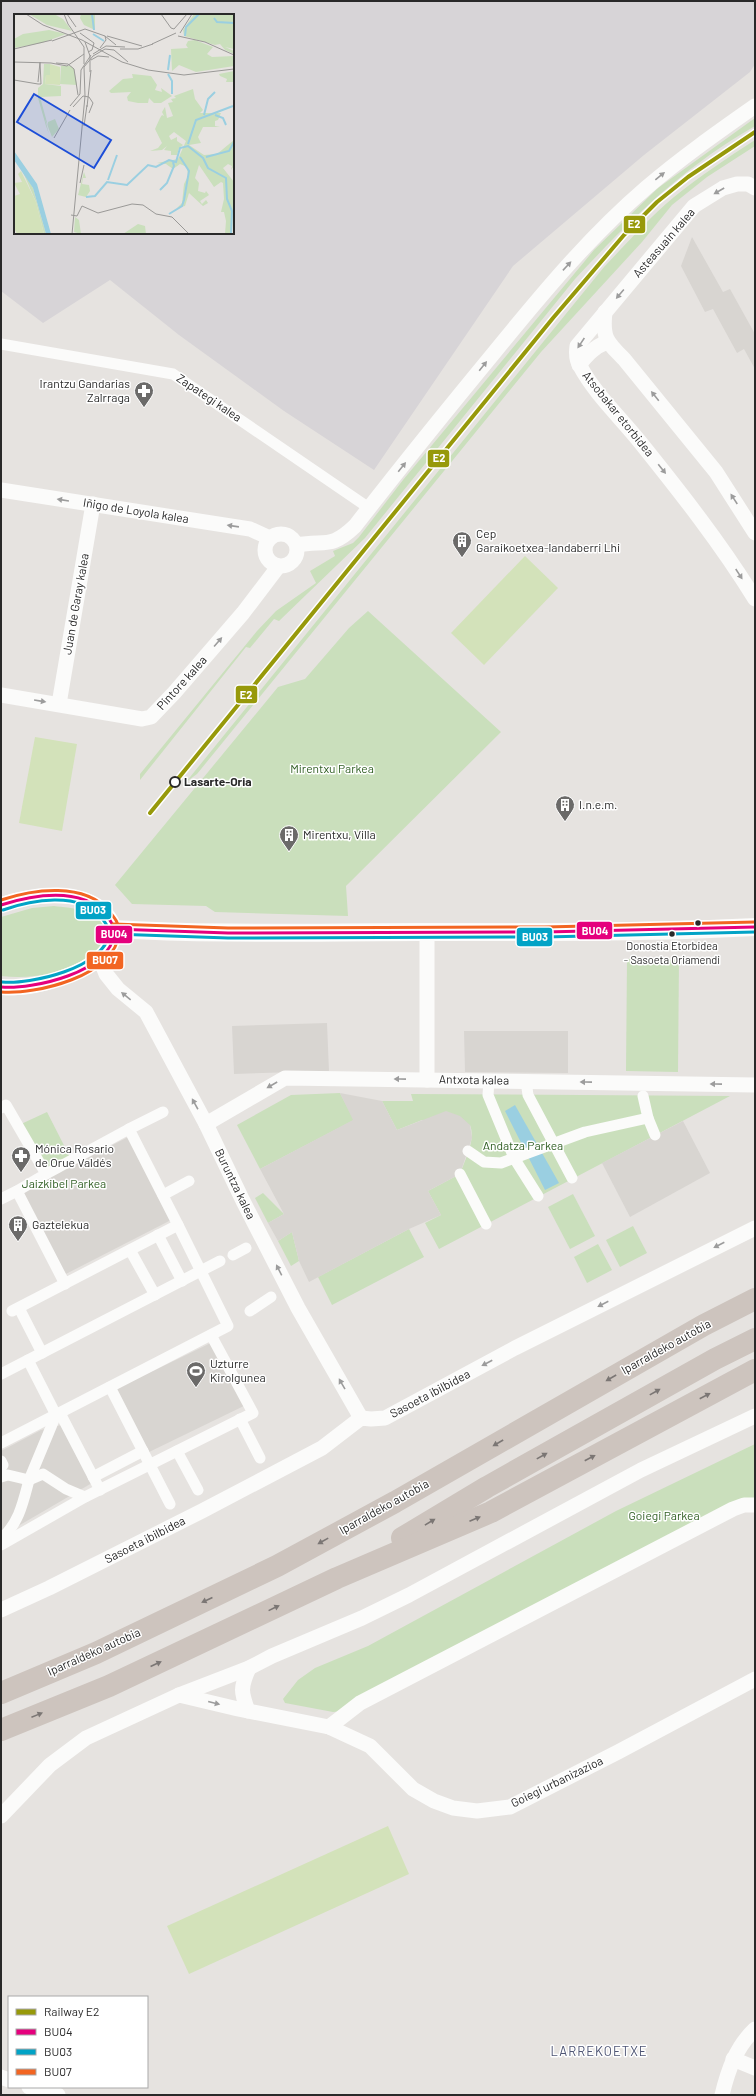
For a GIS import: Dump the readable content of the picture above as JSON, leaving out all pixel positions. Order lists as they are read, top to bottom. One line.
{"streets":{"highway":["Iparraldeko autobia"],"street":["Asteasuain kalea","Zapategi kalea","Atsobakar etorbidea","Iñigo de Loyola kalea","Juan de Garay kalea","Pintore kalea","Antxota kalea","Buruntza kalea","Sasoeta ibilbidea","Goiegi urbanizazioa"]},"crossings":[["Asteasuain kalea","Atsobakar etorbidea"],["Iñigo de Loyola kalea","Juan de Garay kalea"],["Iñigo de Loyola kalea","Pintore kalea"],["Juan de Garay kalea","Pintore kalea"],["Antxota kalea","Buruntza kalea"],["Buruntza kalea","Sasoeta ibilbidea"]],"one_way":["Iñigo de Loyola kalea","Pintore kalea","Antxota kalea","Sasoeta ibilbidea"],"districts":["LARREKOETXE"],"parks":["Mirentxu Parkea","Andatza Parkea","Jaizkibel Parkea","Goiegi Parkea"],"places":{"pharmacy":["Irantzu Gandarias Zalrraga","Mónica Rosario de Orue Valdés"],"building":["Cep Garaikoetxea-landaberri Lhi","I.n.e.m.","Mirentxu, Villa","Gaztelekua"],"other":["Lasarte-Oria","Donostia Etorbidea - Sasoeta Oriamendi"],"sports":["Uzturre Kirolgunea"]},"lines":["rail line E2","transit line BU07","transit line BU04","transit line BU03"],"legend":["Railway E2","BU04","BU03","BU07"]}
